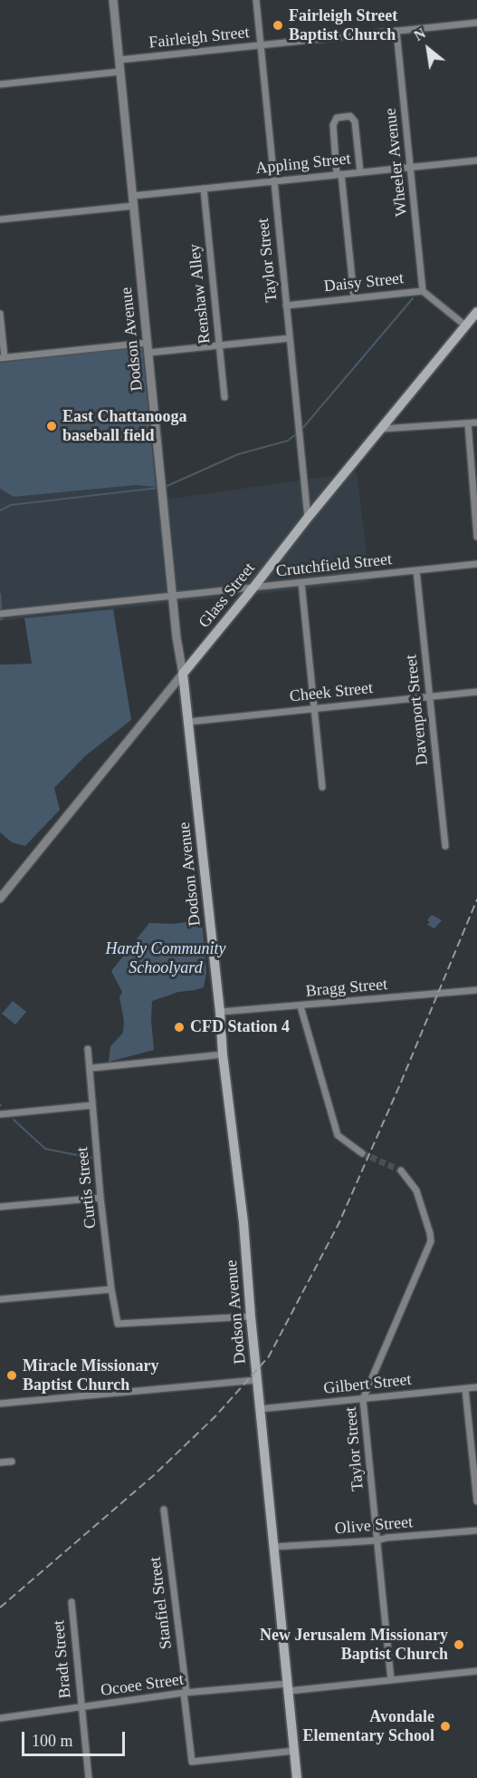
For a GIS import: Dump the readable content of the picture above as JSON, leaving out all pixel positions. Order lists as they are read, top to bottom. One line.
{"streets":{"main road":["Dodson Avenue","Glass Street"],"street":["Fairleigh Street","Wheeler Avenue","Appling Street","Taylor Street","Daisy Street","Renshaw Alley","Crutchfield Street","Cheek Street","Davenport Street","Bragg Street","Curtis Street","Gilbert Street","Olive Street","Stanfiel Street","Bradt Street","Ocoee Street"]},"crossings":[["Fairleigh Street","Wheeler Avenue"],["Fairleigh Street","Taylor Street"],["Fairleigh Street","Dodson Avenue"],["Wheeler Avenue","Appling Street"],["Wheeler Avenue","Daisy Street"],["Appling Street","Taylor Street"],["Appling Street","Renshaw Alley"],["Appling Street","Dodson Avenue"],["Taylor Street","Daisy Street"],["Taylor Street","Glass Street"],["Taylor Street","Gilbert Street"],["Taylor Street","Olive Street"],["Taylor Street","Ocoee Street"],["Daisy Street","Glass Street"],["Dodson Avenue","Crutchfield Street"],["Dodson Avenue","Glass Street"],["Dodson Avenue","Cheek Street"],["Dodson Avenue","Bragg Street"],["Dodson Avenue","Curtis Street"],["Dodson Avenue","Gilbert Street"],["Dodson Avenue","Olive Street"],["Dodson Avenue","Stanfiel Street"],["Dodson Avenue","Ocoee Street"],["Crutchfield Street","Glass Street"],["Crutchfield Street","Davenport Street"],["Cheek Street","Davenport Street"],["Stanfiel Street","Ocoee Street"],["Bradt Street","Ocoee Street"]],"parks":["Hardy Community Schoolyard"],"places":["Fairleigh Street Baptist Church","East Chattanooga baseball field","CFD Station 4","Miracle Missionary Baptist Church","New Jerusalem Missionary Baptist Church","Avondale Elementary School"],"scale_bar":"100 m","north":"top left"}
